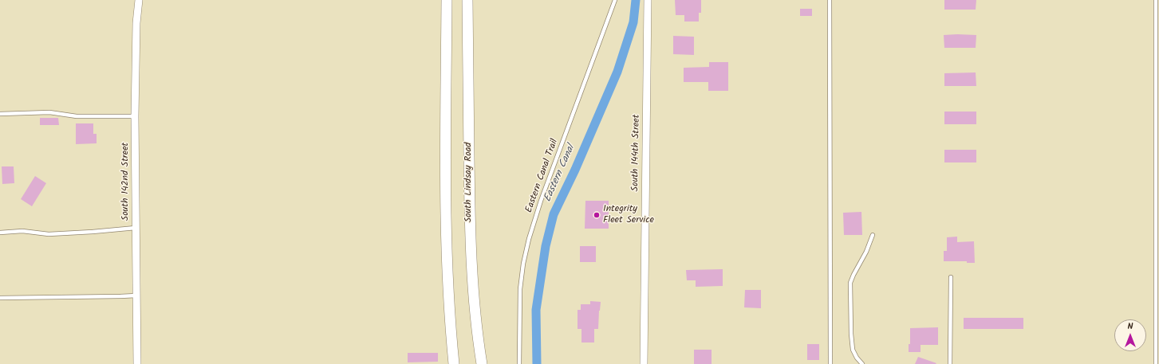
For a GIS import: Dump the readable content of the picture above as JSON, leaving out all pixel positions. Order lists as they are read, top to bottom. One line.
{"streets":{"main road":["South Lindsay Road"],"street":["South 144th Street","South 142nd Street"],"lane":["Eastern Canal Trail"]},"water":["Eastern Canal"],"places":["Integrity Fleet Service"],"north":"top"}
